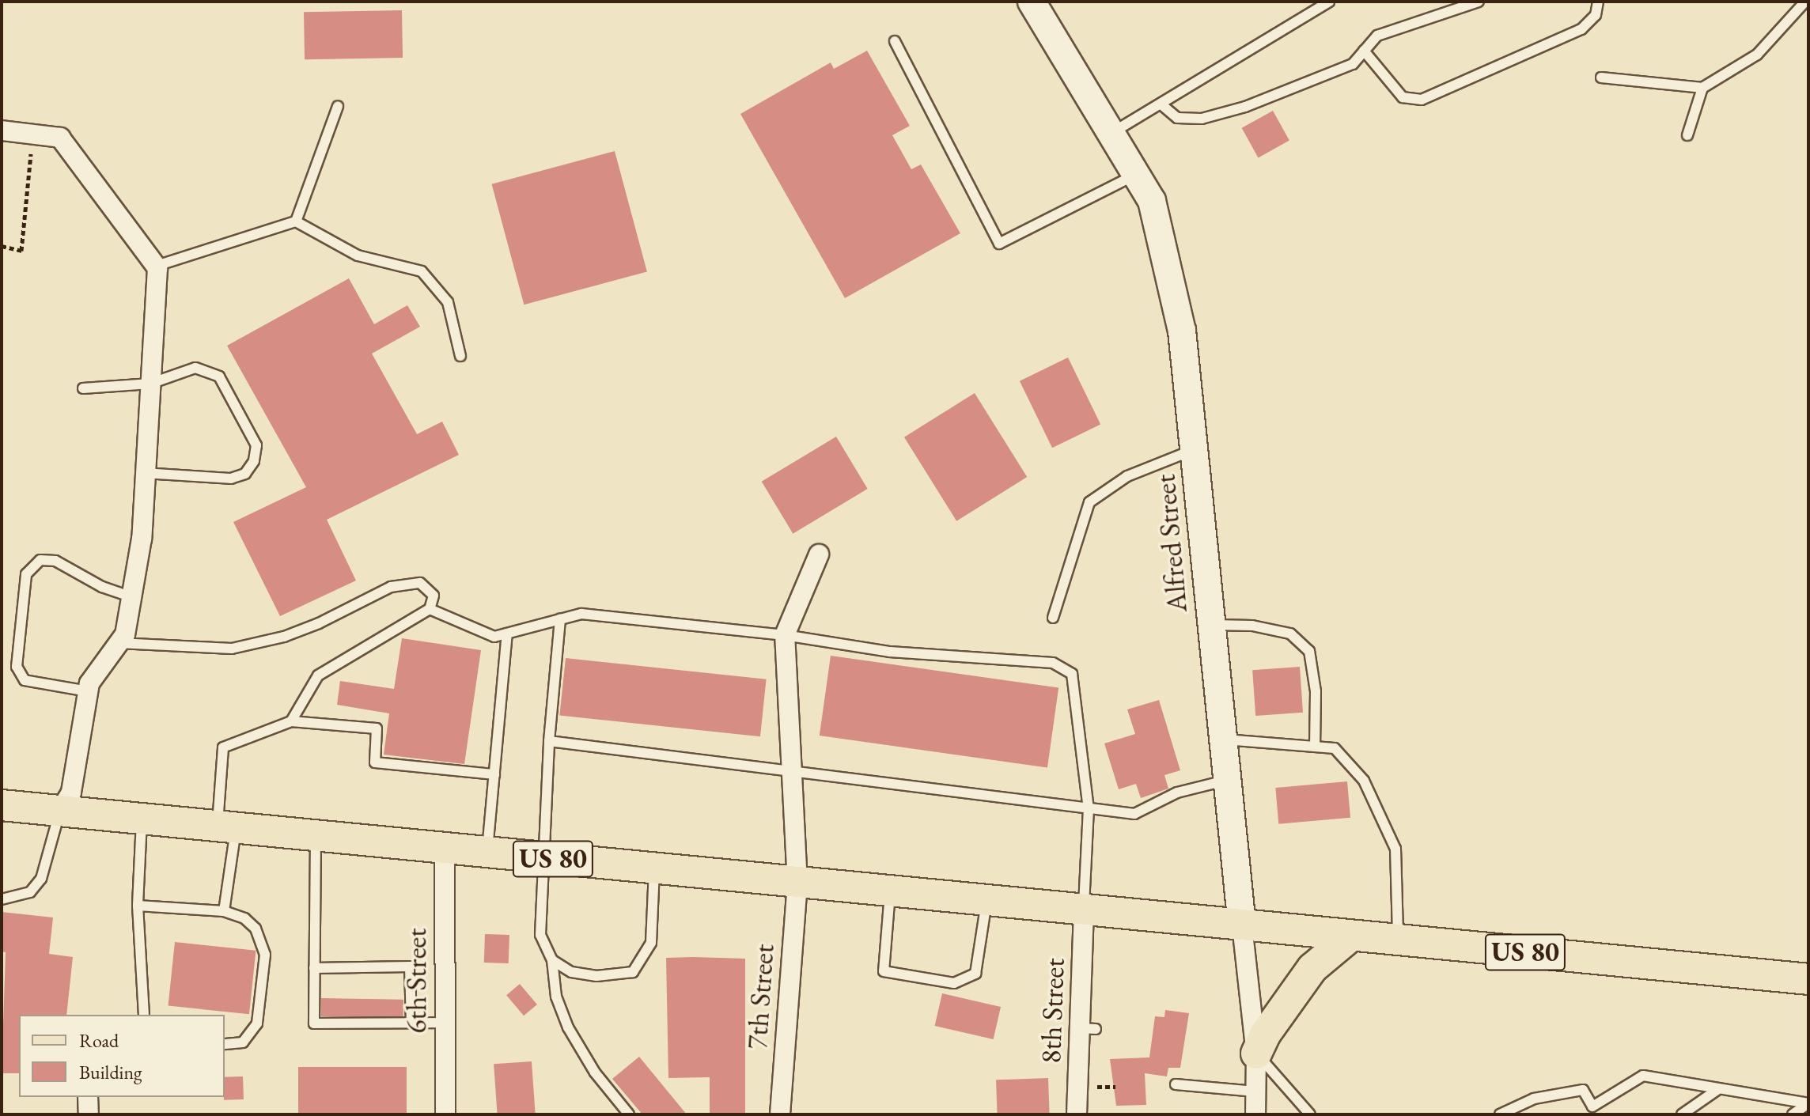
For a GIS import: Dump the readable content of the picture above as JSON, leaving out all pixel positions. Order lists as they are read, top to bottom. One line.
{"streets":{"main road":["Alfred Street","US 80"],"street":["6th Street","7th Street","8th Street"]},"crossings":[["Alfred Street","US 80"],["US 80","6th Street"],["US 80","7th Street"],["US 80","8th Street"]],"legend":["Road","Building"]}
